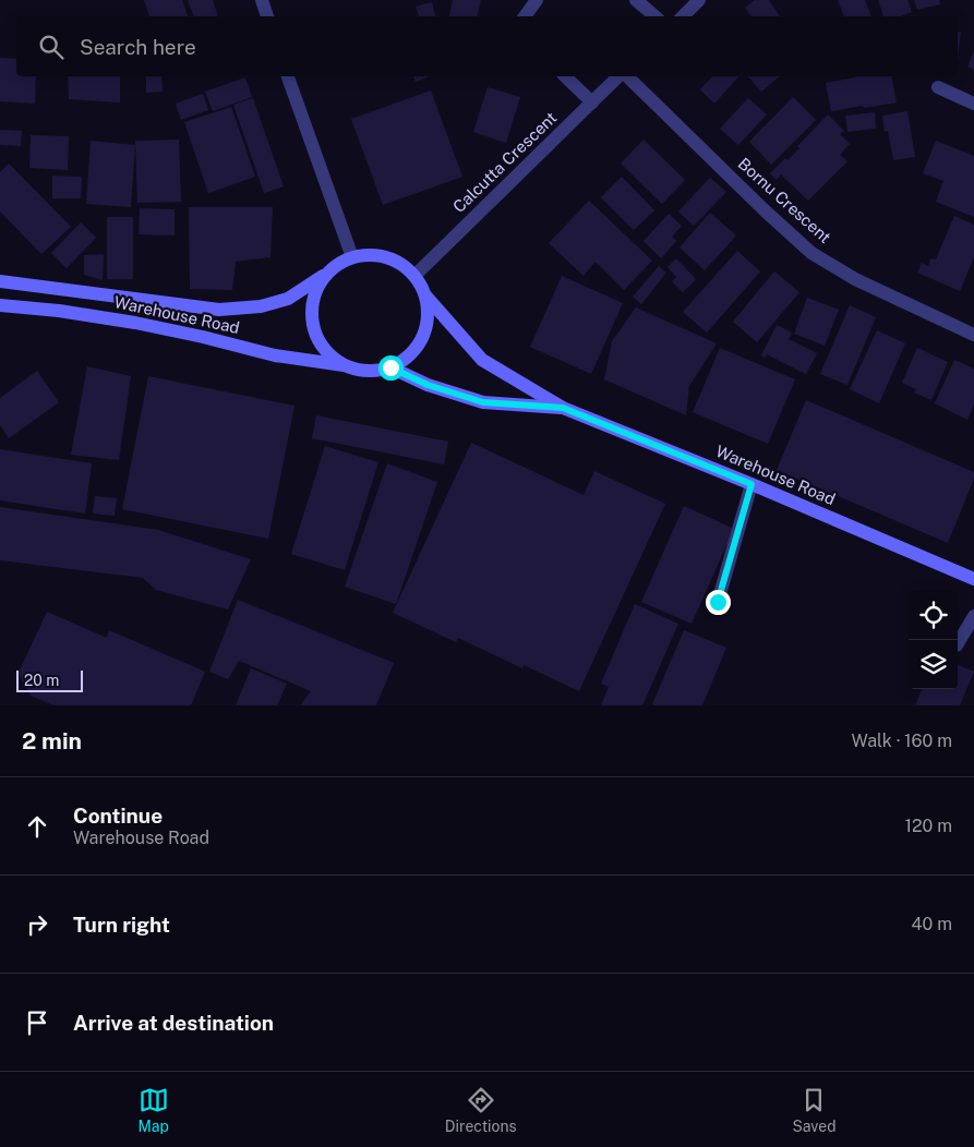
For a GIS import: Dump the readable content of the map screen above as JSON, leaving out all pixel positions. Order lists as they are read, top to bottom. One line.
{"streets":{"main road":["Warehouse Road"],"street":["Calcutta Crescent","Bornu Crescent"]},"crossings":[["Calcutta Crescent","Warehouse Road"]],"scale_bar":"20 m","page":{"search":"Search here","scale":"20 m","heading":["2 min","Walk · 160 m"],"list":[["Continue","Warehouse Road","120 m"],["Turn right","40 m"],"Arrive at destination"],"nav":["Map","Directions","Saved"]}}
